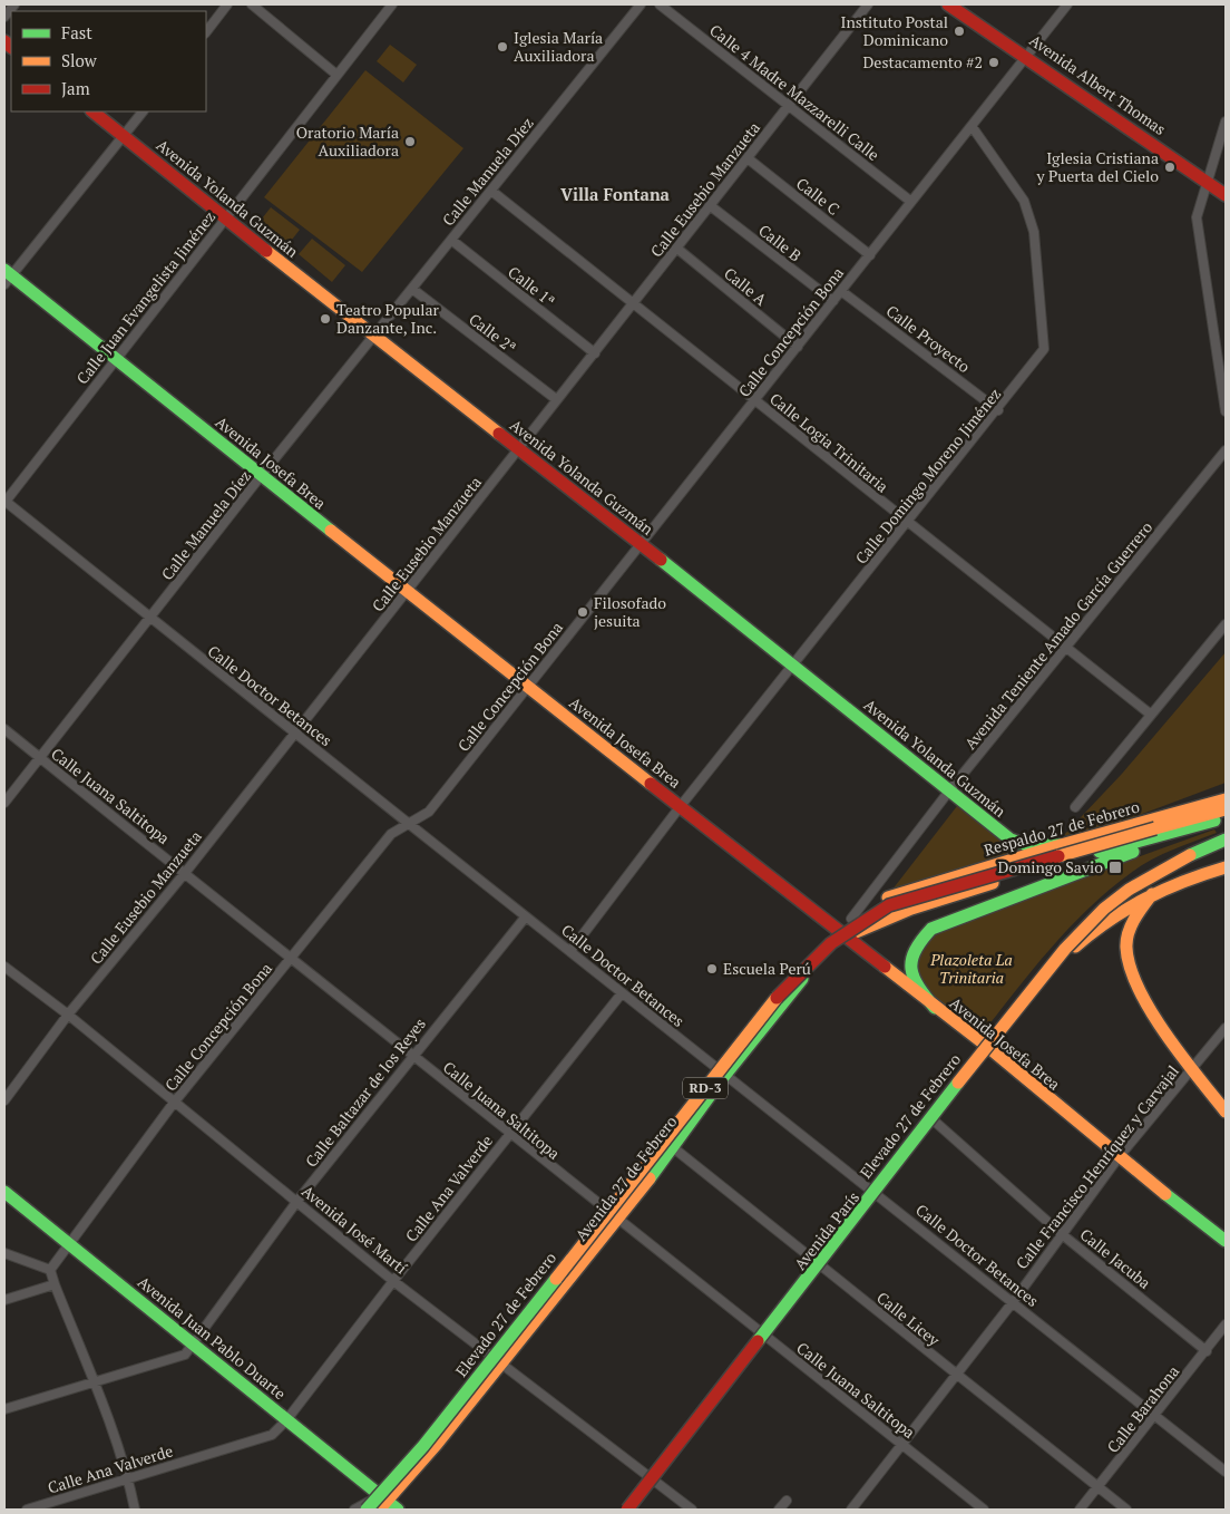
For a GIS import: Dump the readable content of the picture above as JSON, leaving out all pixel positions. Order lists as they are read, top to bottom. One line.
{"streets":{"main road":["Avenida Albert Thomas","Avenida Yolanda Guzmán","Avenida Josefa Brea","Respaldo 27 de Febrero","RD-3","Elevado 27 de Febrero","Avenida 27 de Febrero","Avenida París","Avenida Juan Pablo Duarte"],"street":["Calle 4 Madre Mazzarelli Calle","Calle Manuela Díez","Calle Eusebio Manzueta","Calle C","Calle B","Calle 1ª","Calle A","Calle Juan Evangelista Jiménez","Calle Concepción Bona","Calle 2ª","Calle Proyecto","Calle Logia Trinitaria","Calle Domingo Moreno Jiménez","Avenida Teniente Amado García Guerrero","Calle Doctor Betances","Calle Juana Saltitopa","Calle Baltazar de los Reyes","Calle Francisco Henríquez y Carvajal","Calle Ana Valverde","Avenida José Martí","Calle Jacuba","Calle Licey","Calle Barahona"]},"crossings":[["Avenida Albert Thomas","Calle Concepción Bona"],["Calle 4 Madre Mazzarelli Calle","Calle Eusebio Manzueta"],["Calle 4 Madre Mazzarelli Calle","Calle Concepción Bona"],["Calle Manuela Díez","Avenida Yolanda Guzmán"],["Calle Manuela Díez","Calle 1ª"],["Calle Manuela Díez","Calle 2ª"],["Calle Manuela Díez","Calle Logia Trinitaria"],["Calle Manuela Díez","Avenida Josefa Brea"],["Calle Manuela Díez","Calle Doctor Betances"],["Calle Manuela Díez","Calle Juana Saltitopa"],["Calle Eusebio Manzueta","Calle C"],["Calle Eusebio Manzueta","Avenida Yolanda Guzmán"],["Calle Eusebio Manzueta","Calle B"],["Calle Eusebio Manzueta","Calle 1ª"],["Calle Eusebio Manzueta","Calle A"],["Calle Eusebio Manzueta","Calle 2ª"],["Calle Eusebio Manzueta","Calle Logia Trinitaria"],["Calle Eusebio Manzueta","Avenida Josefa Brea"],["Calle Eusebio Manzueta","Calle Doctor Betances"],["Calle Eusebio Manzueta","Calle Juana Saltitopa"],["Calle Eusebio Manzueta","Avenida José Martí"],["Calle C","Calle Concepción Bona"],["Avenida Yolanda Guzmán","Calle Juan Evangelista Jiménez"],["Avenida Yolanda Guzmán","Calle Concepción Bona"],["Avenida Yolanda Guzmán","Calle Domingo Moreno Jiménez"],["Avenida Yolanda Guzmán","Avenida Teniente Amado García Guerrero"],["Avenida Yolanda Guzmán","Respaldo 27 de Febrero"],["Calle B","Calle Concepción Bona"],["Calle A","Calle Concepción Bona"],["Calle Juan Evangelista Jiménez","Avenida Josefa Brea"],["Calle Juan Evangelista Jiménez","Calle Doctor Betances"],["Calle Concepción Bona","Calle Proyecto"],["Calle Concepción Bona","Calle Logia Trinitaria"],["Calle Concepción Bona","Avenida Josefa Brea"],["Calle Concepción Bona","Calle Domingo Moreno Jiménez"],["Calle Concepción Bona","Calle Doctor Betances"],["Calle Concepción Bona","Calle Juana Saltitopa"],["Calle Concepción Bona","Avenida José Martí"],["Calle Concepción Bona","Avenida Juan Pablo Duarte"],["Calle Proyecto","Calle Domingo Moreno Jiménez"],["Calle Logia Trinitaria","Calle Domingo Moreno Jiménez"],["Calle Logia Trinitaria","Avenida Teniente Amado García Guerrero"],["Avenida Josefa Brea","Calle Domingo Moreno Jiménez"],["Avenida Josefa Brea","Respaldo 27 de Febrero"],["Avenida Josefa Brea","Calle Francisco Henríquez y Carvajal"],["Avenida Josefa Brea","Avenida 27 de Febrero"],["Avenida Josefa Brea","Avenida París"],["Calle Domingo Moreno Jiménez","Calle Doctor Betances"],["Avenida Teniente Amado García Guerrero","Respaldo 27 de Febrero"],["Calle Doctor Betances","Calle Baltazar de los Reyes"],["Calle Doctor Betances","Calle Francisco Henríquez y Carvajal"],["Calle Doctor Betances","Avenida 27 de Febrero"],["Calle Doctor Betances","Calle Ana Valverde"],["Calle Doctor Betances","Avenida París"],["Calle Doctor Betances","Calle Barahona"],["Calle Juana Saltitopa","Calle Baltazar de los Reyes"],["Calle Juana Saltitopa","Calle Francisco Henríquez y Carvajal"],["Calle Juana Saltitopa","Avenida 27 de Febrero"],["Calle Juana Saltitopa","Calle Ana Valverde"],["Calle Juana Saltitopa","Avenida París"],["Respaldo 27 de Febrero","Avenida 27 de Febrero"],["RD-3","Elevado 27 de Febrero"],["Calle Baltazar de los Reyes","Avenida José Martí"],["Calle Baltazar de los Reyes","Avenida Juan Pablo Duarte"],["Calle Francisco Henríquez y Carvajal","Calle Jacuba"],["Calle Francisco Henríquez y Carvajal","Calle Licey"],["Avenida 27 de Febrero","Avenida José Martí"],["Avenida 27 de Febrero","Calle Licey"],["Avenida 27 de Febrero","Avenida Juan Pablo Duarte"],["Calle Ana Valverde","Avenida José Martí"],["Calle Ana Valverde","Avenida Juan Pablo Duarte"],["Avenida José Martí","Avenida París"],["Avenida París","Calle Jacuba"],["Avenida París","Calle Licey"],["Calle Jacuba","Calle Barahona"],["Calle Licey","Calle Barahona"]],"districts":["Villa Fontana"],"parks":["Plazoleta La Trinitaria"],"places":{"other":["Instituto Postal Dominicano","Iglesia María Auxiliadora","Destacamento #2","Oratorio María Auxiliadora","Iglesia Cristiana y Puerta del Cielo","Teatro Popular Danzante, Inc.","Filosofado jesuita","Escuela Perú"],"transit":["Domingo Savio"]},"legend":["Fast","Slow","Jam"]}
